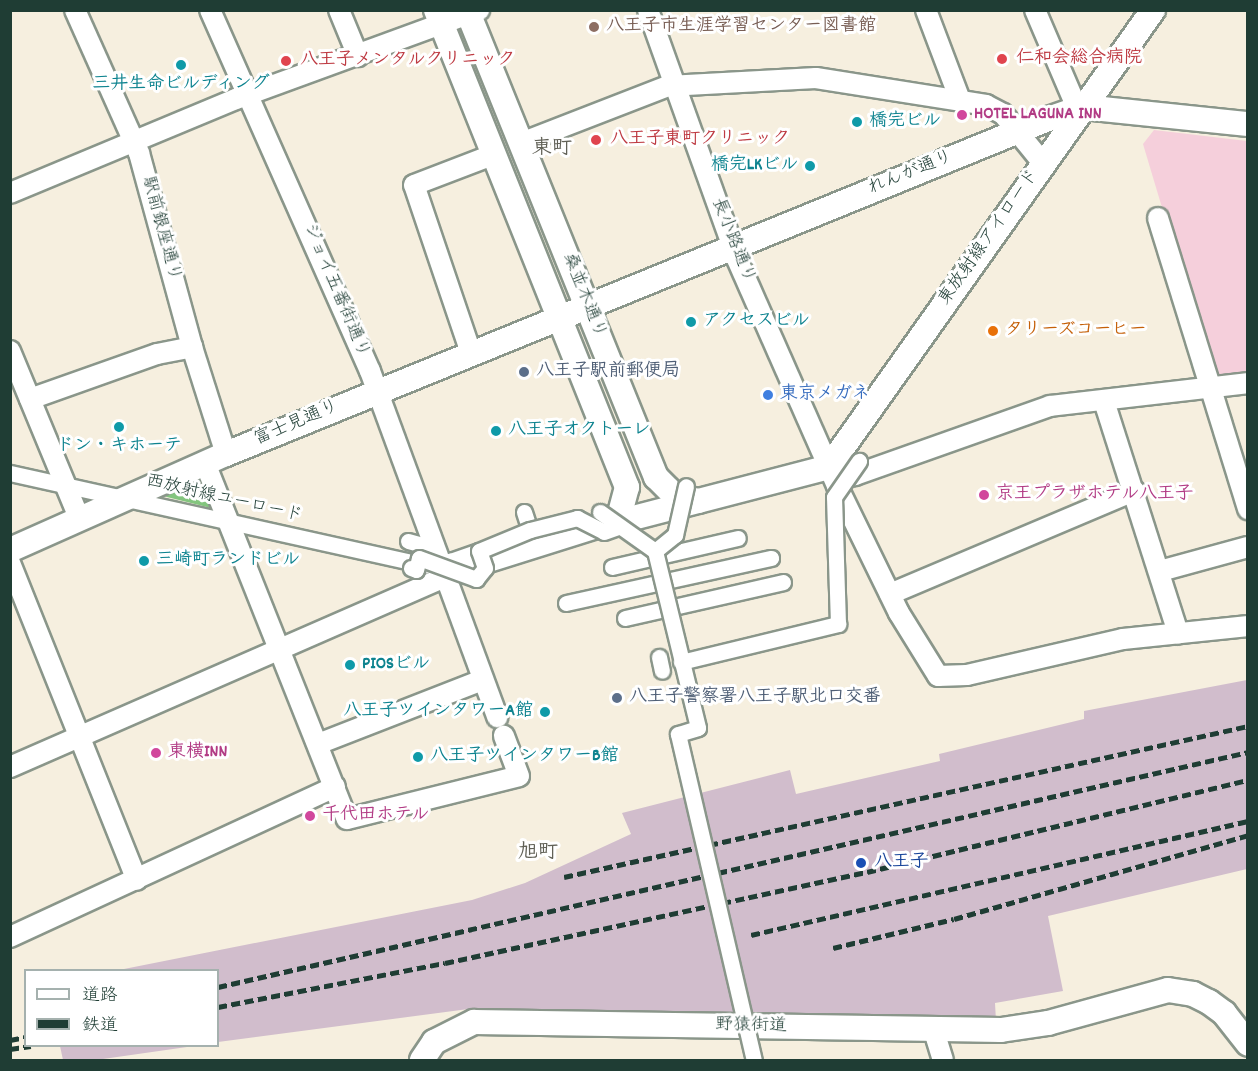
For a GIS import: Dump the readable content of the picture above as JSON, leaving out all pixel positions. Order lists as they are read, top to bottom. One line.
{"streets":{"street":["れんが通り","駅前銀座通り","東放射線アイロード","長小路通り","ジョイ五番街通り","桑並木通り","富士見通り","西放射線ユーロード","野猿街道"]},"crossings":[["れんが通り","東放射線アイロード"],["れんが通り","長小路通り"],["れんが通り","桑並木通り"],["れんが通り","富士見通り"],["駅前銀座通り","ジョイ五番街通り"],["駅前銀座通り","富士見通り"],["駅前銀座通り","西放射線ユーロード"],["東放射線アイロード","長小路通り"],["ジョイ五番街通り","富士見通り"],["ジョイ五番街通り","西放射線ユーロード"],["桑並木通り","富士見通り"],["富士見通り","西放射線ユーロード"]],"districts":["東町","旭町"],"places":["八王子市生涯学習センター図書館","仁和会総合病院","八王子メンタルクリニック","三井生命ビルディング","HOTEL LAGUNA INN","橋完ビル","八王子東町クリニック","橋完LKビル","アクセスビル","タリーズコーヒー","八王子駅前郵便局","東京メガネ","ドン・キホーテ","八王子オクトーレ","京王プラザホテル八王子","三崎町ランドビル","PIOSビル","八王子警察署八王子駅北口交番","八王子ツインタワーA館","東横INN","八王子ツインタワーB館","千代田ホテル","八王子"],"legend":["道路","鉄道"]}
